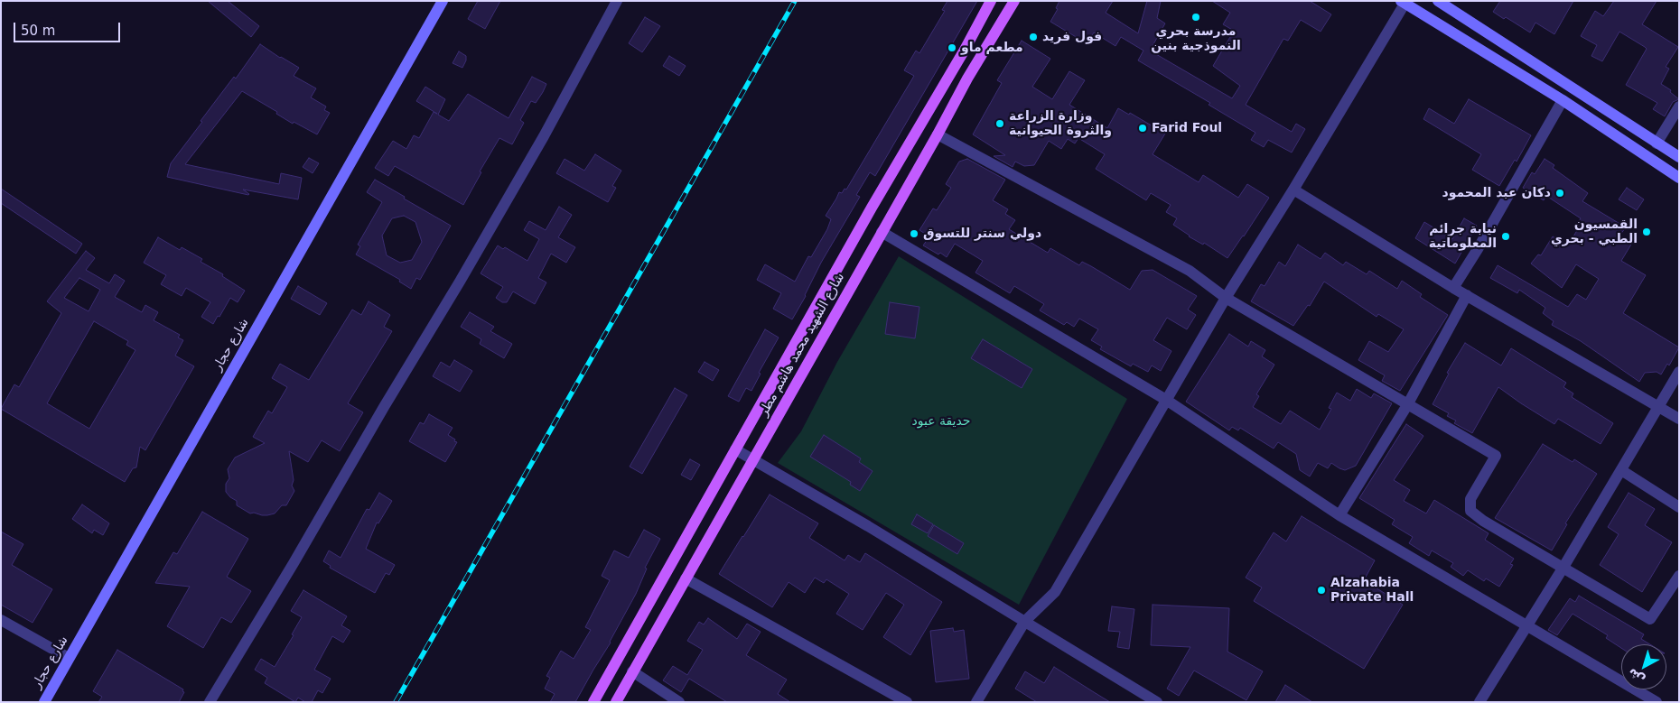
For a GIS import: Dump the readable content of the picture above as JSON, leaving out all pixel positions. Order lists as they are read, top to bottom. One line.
{"streets":{"main road":["شارع الشهيد محمد هاشم مطر"],"street":["شارع حجار"]},"parks":["حديقة عبود"],"places":["مدرسة بحري النموذجية بنين","فول فريد","مطعم ماو","وزارة الزراعة والثروة الحيوانية","Farid Foul","دكان عبد المحمود","القمسيون الطبي - بحري","دولي سنتر للتسوق","نيابة جرائم المعلوماتية","Alzahabia Private Hall"],"scale_bar":"50 m","north":"bottom left"}
